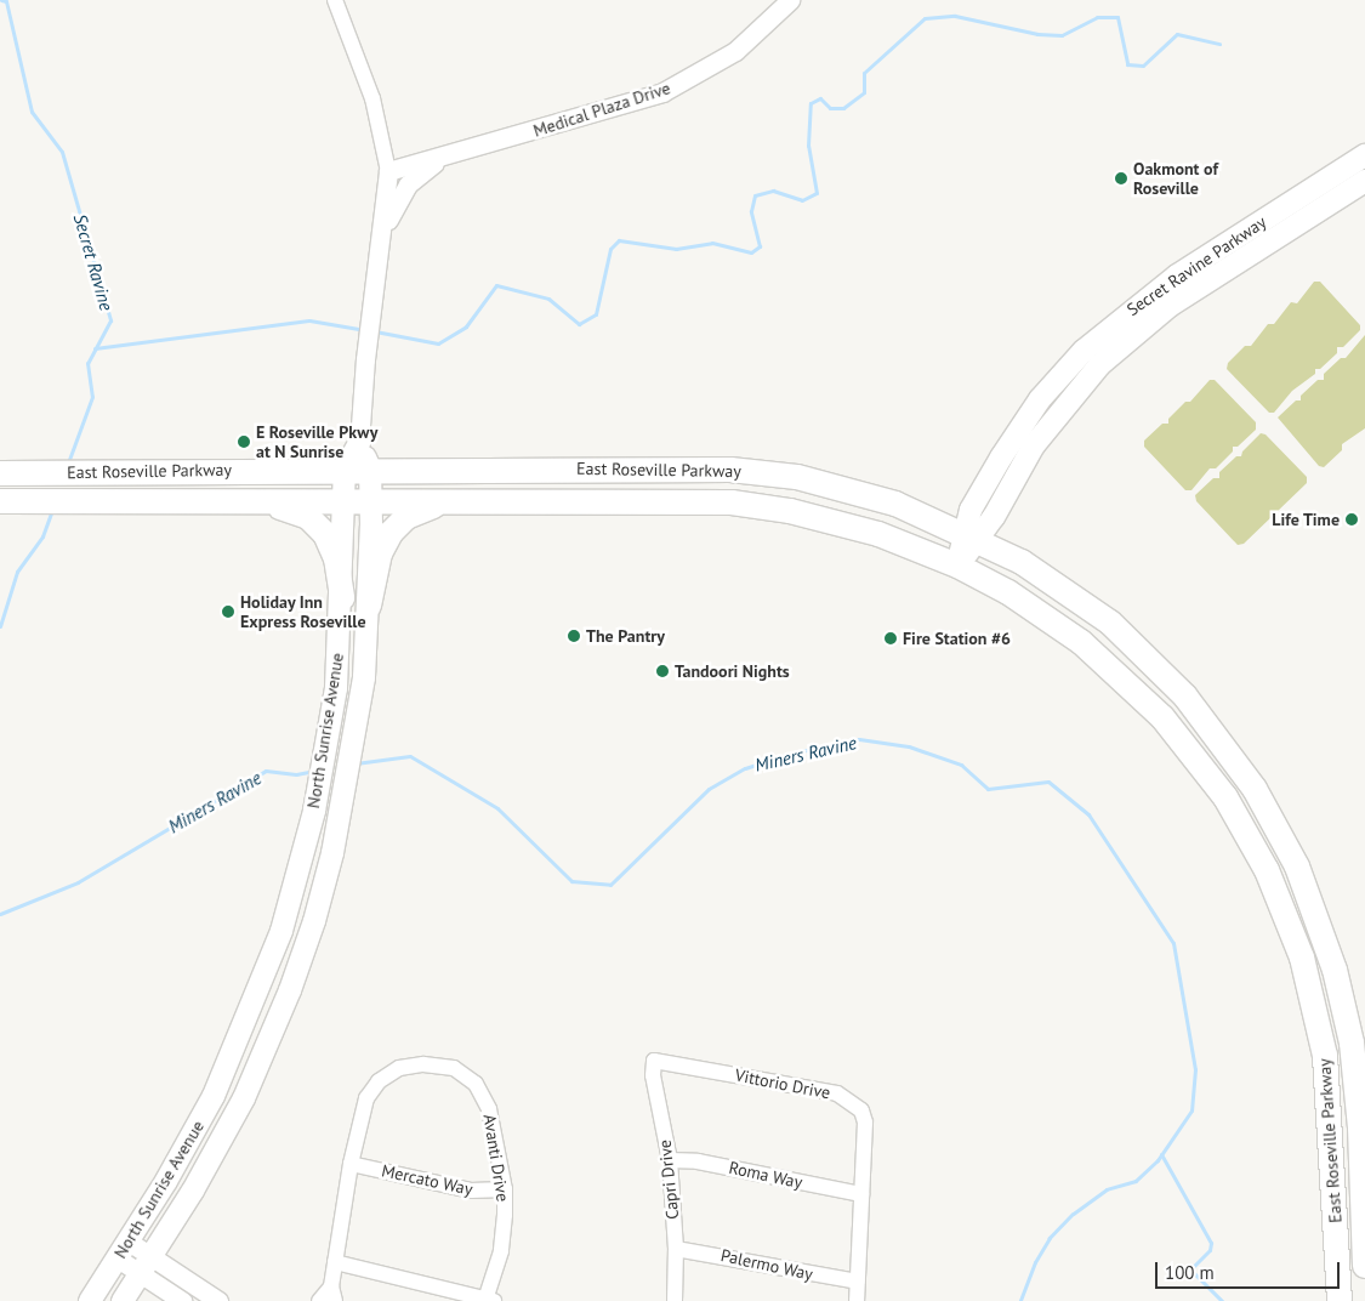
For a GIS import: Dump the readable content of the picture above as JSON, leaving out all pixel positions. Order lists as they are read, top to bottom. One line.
{"streets":{"main road":["Secret Ravine Parkway","East Roseville Parkway","North Sunrise Avenue"],"street":["Medical Plaza Drive","Vittorio Drive","Avanti Drive","Roma Way","Mercato Way","Capri Drive","Palermo Way"]},"crossings":[["Secret Ravine Parkway","East Roseville Parkway"],["East Roseville Parkway","North Sunrise Avenue"],["Vittorio Drive","Roma Way"],["Vittorio Drive","Capri Drive"],["Vittorio Drive","Palermo Way"],["Avanti Drive","Mercato Way"],["Roma Way","Capri Drive"],["Capri Drive","Palermo Way"]],"water":["Secret Ravine","Miners Ravine"],"places":["Oakmont of Roseville","E Roseville Pkwy at N Sunrise","Life Time","Holiday Inn Express Roseville","The Pantry","Fire Station #6","Tandoori Nights"],"scale_bar":"100 m"}
